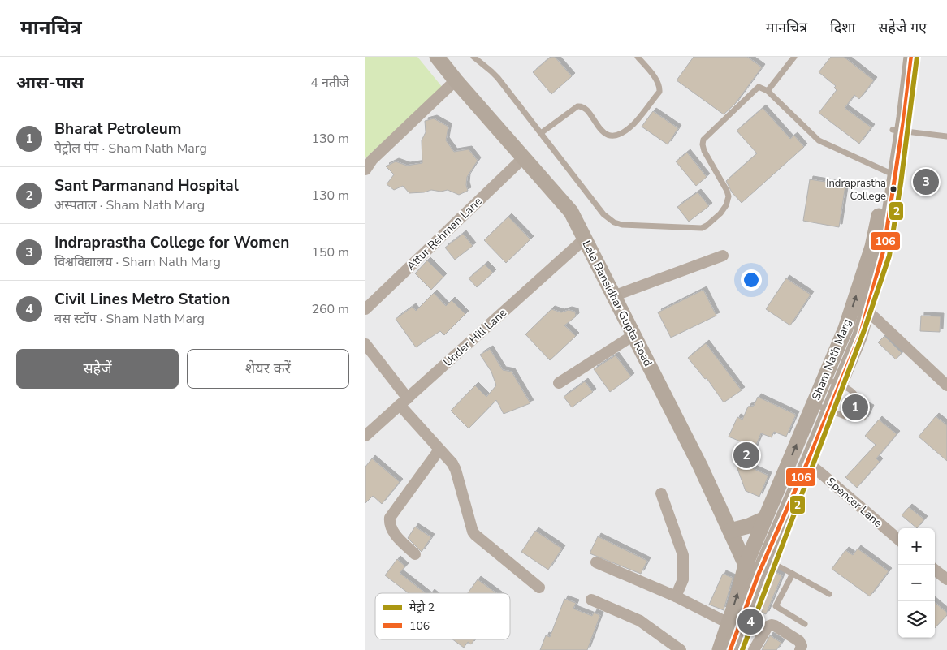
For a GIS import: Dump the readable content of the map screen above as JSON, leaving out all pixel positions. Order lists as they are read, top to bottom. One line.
{"streets":{"main road":["Lala Bansidhar Gupta Road","Sham Nath Marg"],"street":["Attur Rehman Lane","Under Hill Lane","Spencer Lane"]},"crossings":[["Attur Rehman Lane","Lala Bansidhar Gupta Road"],["Lala Bansidhar Gupta Road","Under Hill Lane"],["Lala Bansidhar Gupta Road","Sham Nath Marg"],["Sham Nath Marg","Spencer Lane"]],"places":["Indraprastha College"],"lines":["metro line 2","transit line 106"],"legend":["मेट्रो 2","106"],"page":{"header":"मानचित्र","nav":["मानचित्र","दिशा","सहेजे गए"],"heading":["आस-पास","4 नतीजे"],"list":[{"mark":"1","name":"Bharat Petroleum","note":"पेट्रोल पंप · Sham Nath Marg","value":"130 m"},{"mark":"2","name":"Sant Parmanand Hospital","note":"अस्पताल · Sham Nath Marg","value":"130 m"},{"mark":"3","name":"Indraprastha College for Women","note":"विश्वविद्यालय · Sham Nath Marg","value":"150 m"},{"mark":"4","name":"Civil Lines Metro Station","note":"बस स्टॉप · Sham Nath Marg","value":"260 m"}],"pins":["3","1","2","4"],"buttons":["सहेजें","शेयर करें"],"map_buttons":["+","−"]}}
